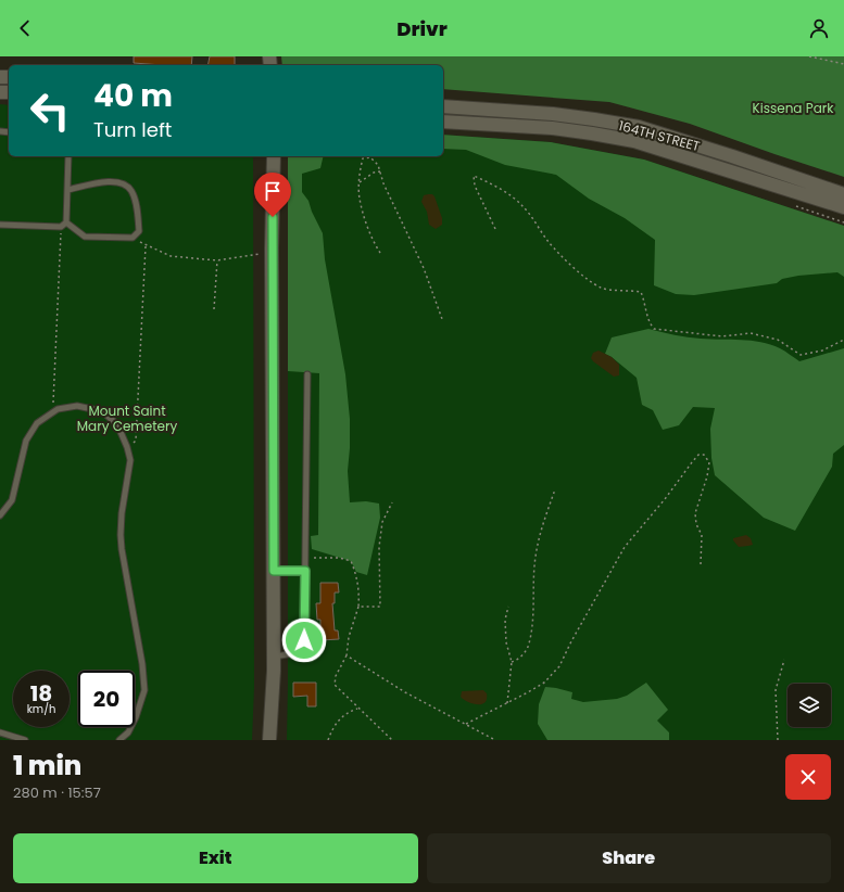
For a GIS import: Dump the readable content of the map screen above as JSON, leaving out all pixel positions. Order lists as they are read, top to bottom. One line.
{"streets":{"street":["164TH STREET"]},"parks":["Kissena Park","Mount Saint Mary Cemetery"],"page":{"header":"Drivr","turn":["40 m","Turn left"],"speed":"18 km/h","limit":"20","heading":["1 min","280 m · 15:57"],"buttons":["Exit","Share"]}}
